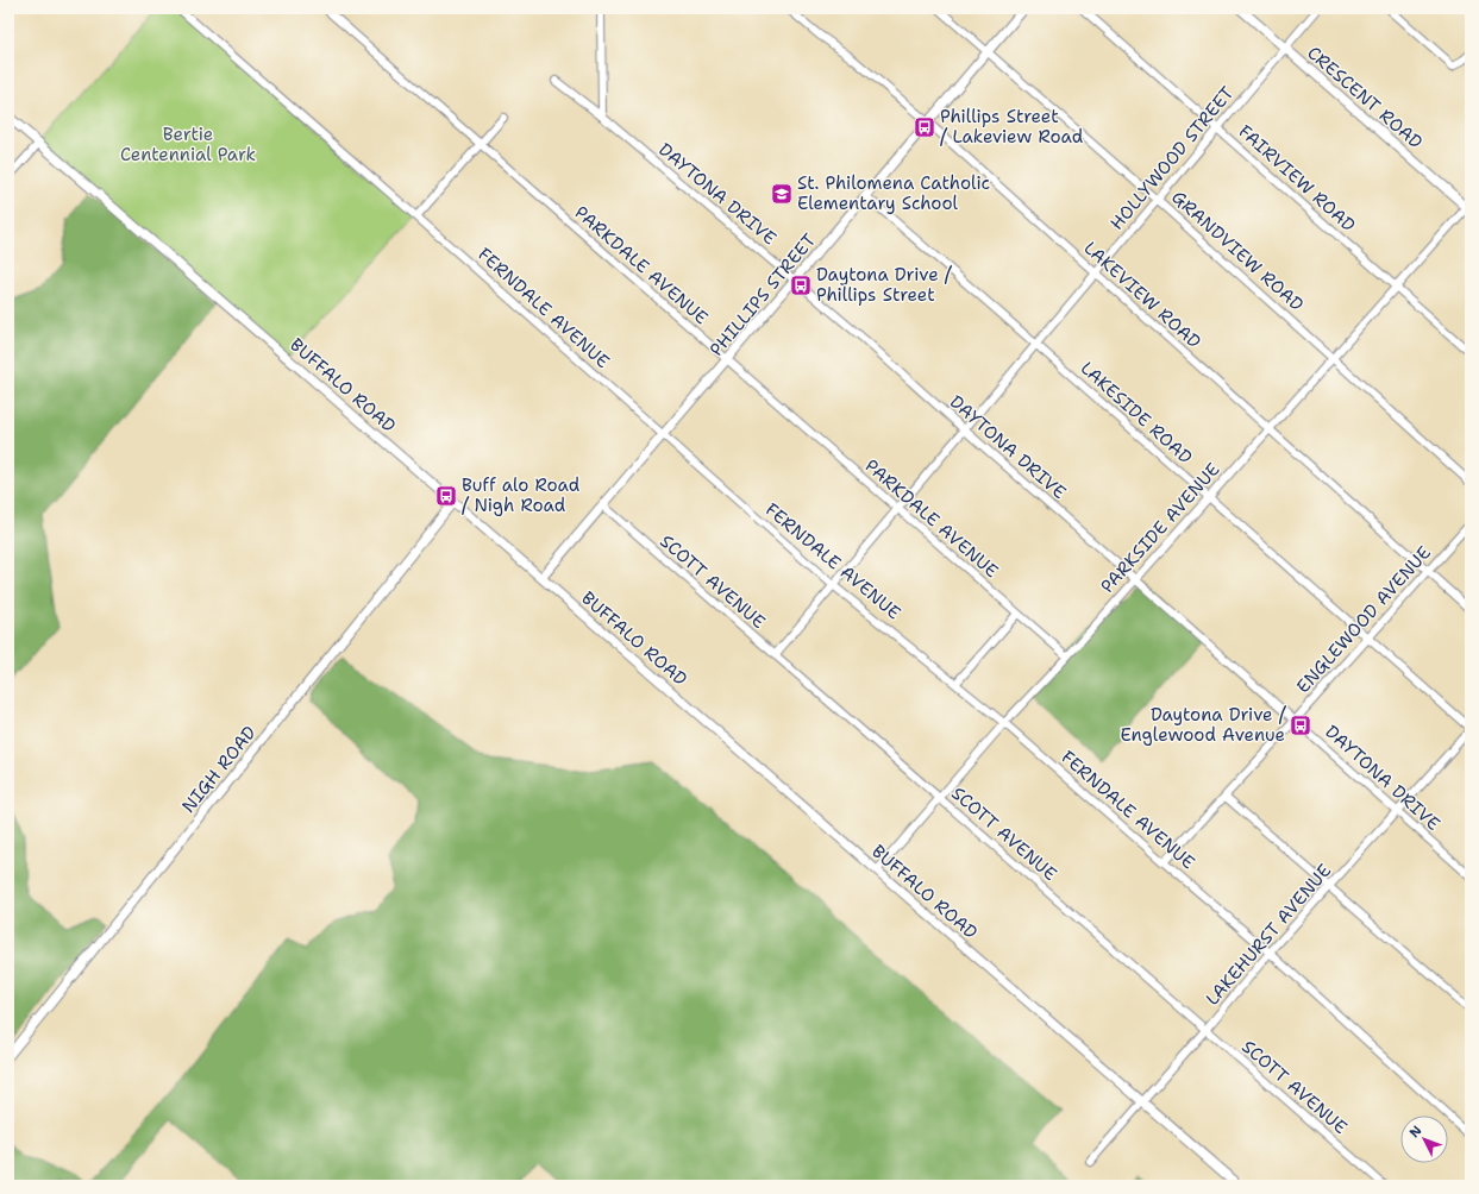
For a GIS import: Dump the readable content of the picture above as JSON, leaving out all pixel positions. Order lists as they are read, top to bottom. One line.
{"streets":{"street":["CRESCENT ROAD","HOLLYWOOD STREET","FAIRVIEW ROAD","DAYTONA DRIVE","GRANDVIEW ROAD","PARKDALE AVENUE","PHILLIPS STREET","LAKEVIEW ROAD","FERNDALE AVENUE","BUFFALO ROAD","LAKESIDE ROAD","PARKSIDE AVENUE","SCOTT AVENUE","ENGLEWOOD AVENUE","NIGH ROAD","LAKEHURST AVENUE"]},"crossings":[["CRESCENT ROAD","HOLLYWOOD STREET"],["CRESCENT ROAD","PARKSIDE AVENUE"],["HOLLYWOOD STREET","FAIRVIEW ROAD"],["HOLLYWOOD STREET","DAYTONA DRIVE"],["HOLLYWOOD STREET","GRANDVIEW ROAD"],["HOLLYWOOD STREET","PARKDALE AVENUE"],["HOLLYWOOD STREET","LAKEVIEW ROAD"],["HOLLYWOOD STREET","FERNDALE AVENUE"],["HOLLYWOOD STREET","LAKESIDE ROAD"],["HOLLYWOOD STREET","SCOTT AVENUE"],["FAIRVIEW ROAD","PARKSIDE AVENUE"],["DAYTONA DRIVE","PHILLIPS STREET"],["DAYTONA DRIVE","PARKSIDE AVENUE"],["DAYTONA DRIVE","ENGLEWOOD AVENUE"],["DAYTONA DRIVE","LAKEHURST AVENUE"],["GRANDVIEW ROAD","PHILLIPS STREET"],["GRANDVIEW ROAD","PARKSIDE AVENUE"],["PARKDALE AVENUE","PHILLIPS STREET"],["PARKDALE AVENUE","PARKSIDE AVENUE"],["PHILLIPS STREET","LAKEVIEW ROAD"],["PHILLIPS STREET","FERNDALE AVENUE"],["PHILLIPS STREET","BUFFALO ROAD"],["PHILLIPS STREET","LAKESIDE ROAD"],["PHILLIPS STREET","SCOTT AVENUE"],["LAKEVIEW ROAD","PARKSIDE AVENUE"],["LAKEVIEW ROAD","ENGLEWOOD AVENUE"],["FERNDALE AVENUE","PARKSIDE AVENUE"],["FERNDALE AVENUE","ENGLEWOOD AVENUE"],["FERNDALE AVENUE","LAKEHURST AVENUE"],["BUFFALO ROAD","PARKSIDE AVENUE"],["BUFFALO ROAD","NIGH ROAD"],["BUFFALO ROAD","LAKEHURST AVENUE"],["LAKESIDE ROAD","PARKSIDE AVENUE"],["LAKESIDE ROAD","ENGLEWOOD AVENUE"],["LAKESIDE ROAD","LAKEHURST AVENUE"],["PARKSIDE AVENUE","SCOTT AVENUE"],["SCOTT AVENUE","LAKEHURST AVENUE"]],"parks":["Bertie Centennial Park"],"places":{"bus stop":["Phillips Street / Lakeview Road","Daytona Drive / Phillips Street","Buff alo Road / Nigh Road","Daytona Drive / Englewood Avenue"],"school or university":["St. Philomena Catholic Elementary School"]},"north":"top left"}
